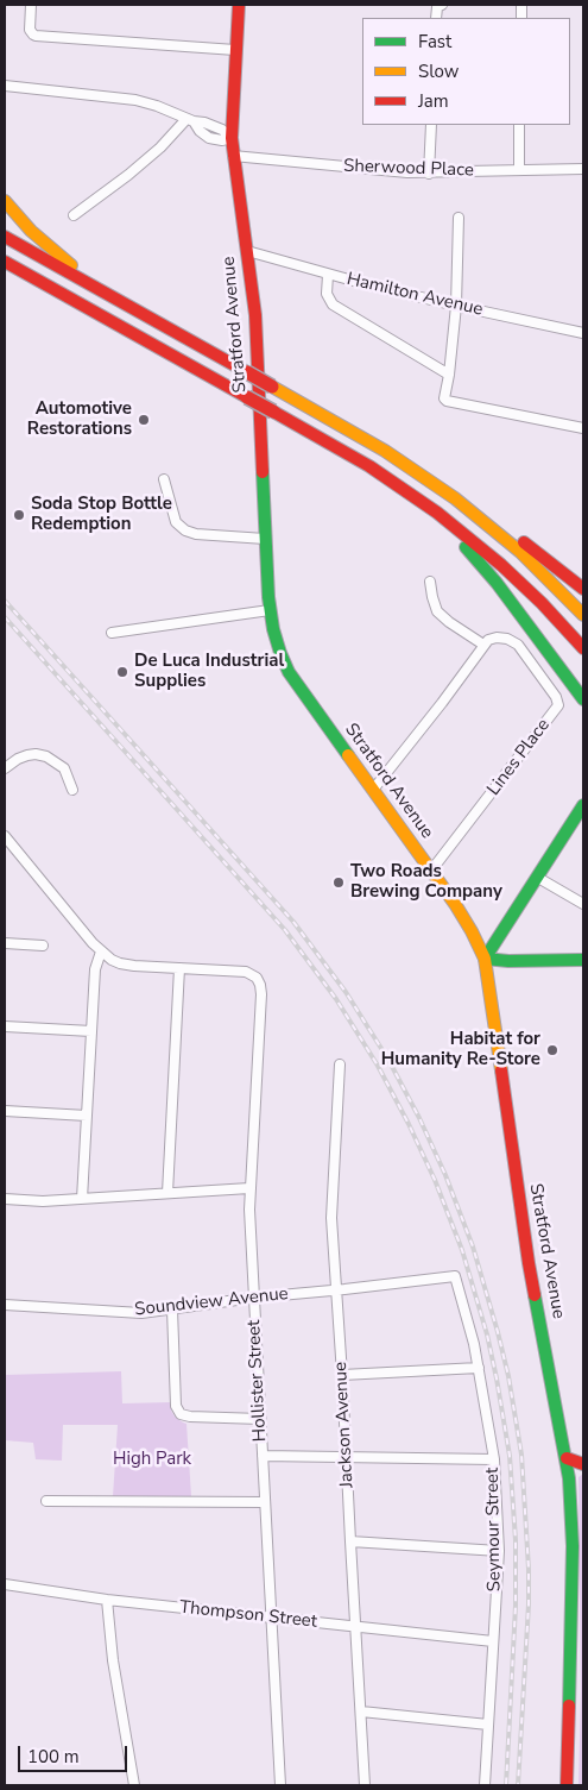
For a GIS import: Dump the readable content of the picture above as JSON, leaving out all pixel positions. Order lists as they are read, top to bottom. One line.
{"streets":{"main road":["Stratford Avenue"],"street":["Sherwood Place","Hamilton Avenue","Lines Place","Soundview Avenue","Hollister Street","Jackson Avenue","Seymour Street","Thompson Street"]},"crossings":[["Sherwood Place","Stratford Avenue"],["Hamilton Avenue","Stratford Avenue"],["Stratford Avenue","Lines Place"],["Soundview Avenue","Hollister Street"],["Soundview Avenue","Jackson Avenue"],["Soundview Avenue","Seymour Street"],["Hollister Street","Thompson Street"],["Jackson Avenue","Thompson Street"],["Seymour Street","Thompson Street"]],"parks":["High Park"],"places":["Automotive Restorations","Soda Stop Bottle Redemption","De Luca Industrial Supplies","Two Roads Brewing Company","Habitat for Humanity Re-Store"],"legend":["Fast","Slow","Jam"],"scale_bar":"100 m"}
